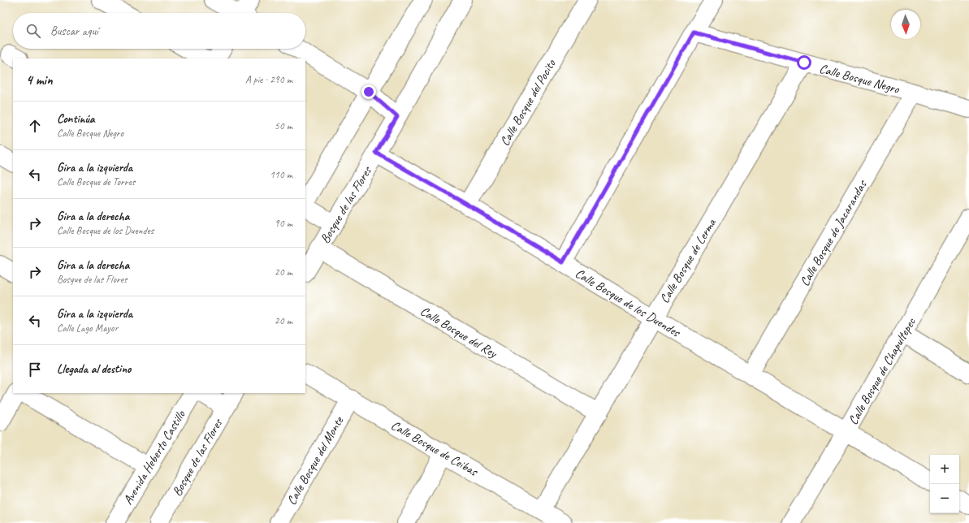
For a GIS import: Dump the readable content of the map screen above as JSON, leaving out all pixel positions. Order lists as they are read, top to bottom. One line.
{"streets":{"street":["Calle Bosque Negro","Calle Bosque del Pocito","Bosque de las Flores","Calle Bosque de Jacarandas","Calle Bosque de Lerma","Calle Bosque de los Duendes","Calle Bosque del Rey","Calle Bosque de Chapultepec","Calle Bosque de Ceibas","Avenida Heberto Castillo","Calle Bosque del Monte"]},"crossings":[["Calle Bosque Negro","Calle Bosque de Jacarandas"],["Calle Bosque Negro","Calle Bosque de Lerma"],["Calle Bosque del Pocito","Calle Bosque de los Duendes"],["Bosque de las Flores","Calle Bosque de los Duendes"],["Bosque de las Flores","Calle Bosque del Rey"],["Calle Bosque de Jacarandas","Calle Bosque de los Duendes"],["Calle Bosque de Lerma","Calle Bosque de los Duendes"],["Calle Bosque de Lerma","Calle Bosque del Rey"],["Calle Bosque de Lerma","Calle Bosque de Ceibas"],["Calle Bosque de los Duendes","Calle Bosque de Chapultepec"],["Calle Bosque de Ceibas","Calle Bosque del Monte"]],"north":"bottom","page":{"search":"Buscar aquí","heading":["4 min","A pie · 290 m"],"list":[["Continúa","Calle Bosque Negro","50 m"],["Gira a la izquierda","Calle Bosque de Torres","110 m"],["Gira a la derecha","Calle Bosque de los Duendes","90 m"],["Gira a la derecha","Bosque de las Flores","20 m"],["Gira a la izquierda","Calle Lago Mayor","20 m"],"Llegada al destino"],"map_buttons":["+","−"]}}
